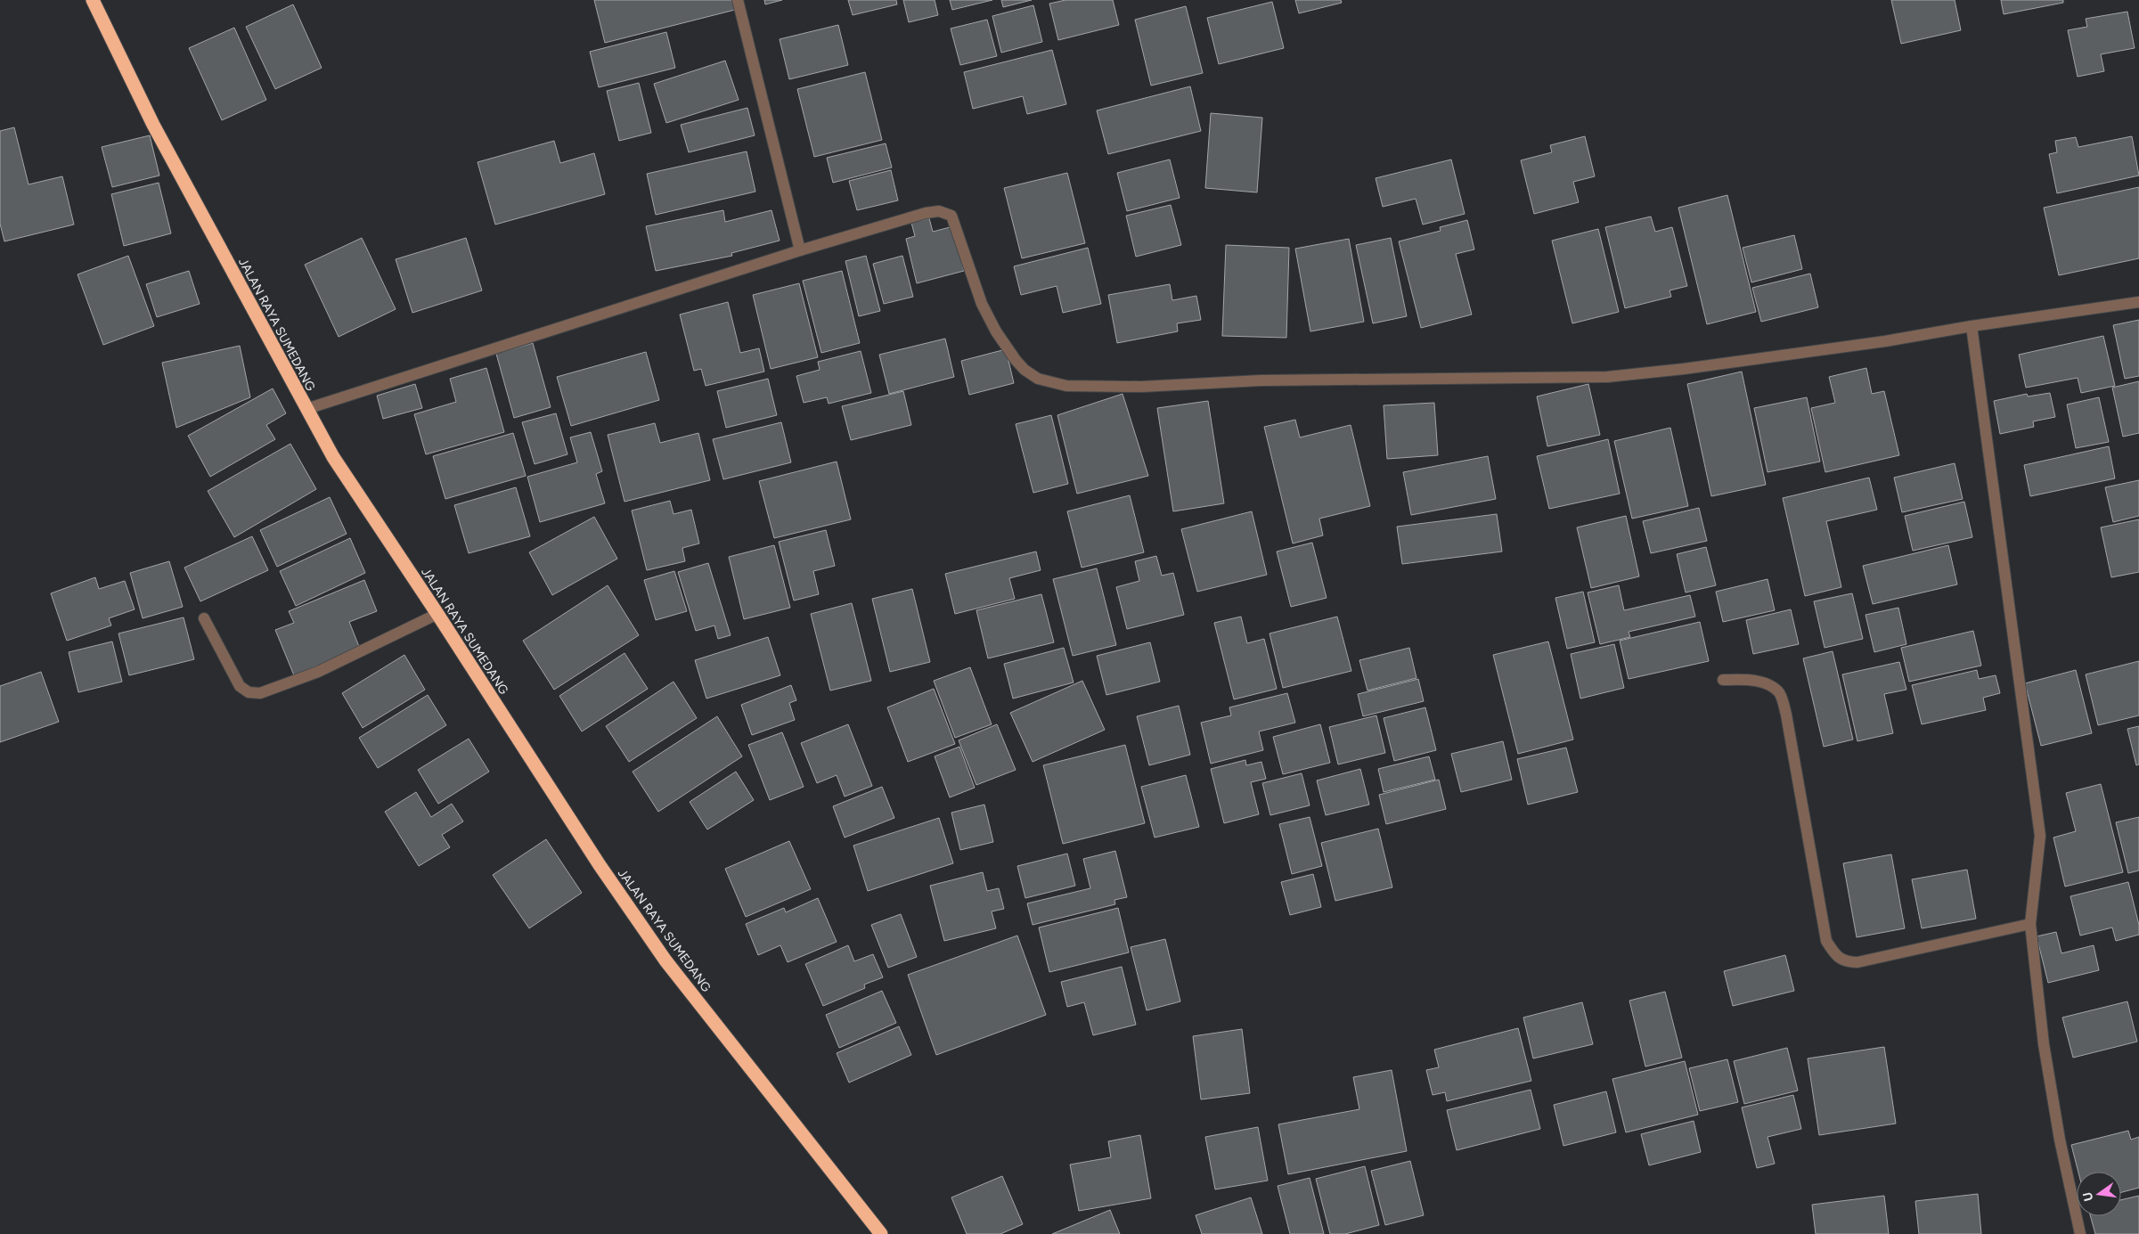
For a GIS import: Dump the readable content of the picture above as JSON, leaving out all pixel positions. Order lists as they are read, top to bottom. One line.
{"streets":{"highway":["JALAN RAYA SUMEDANG"]},"north":"left"}
